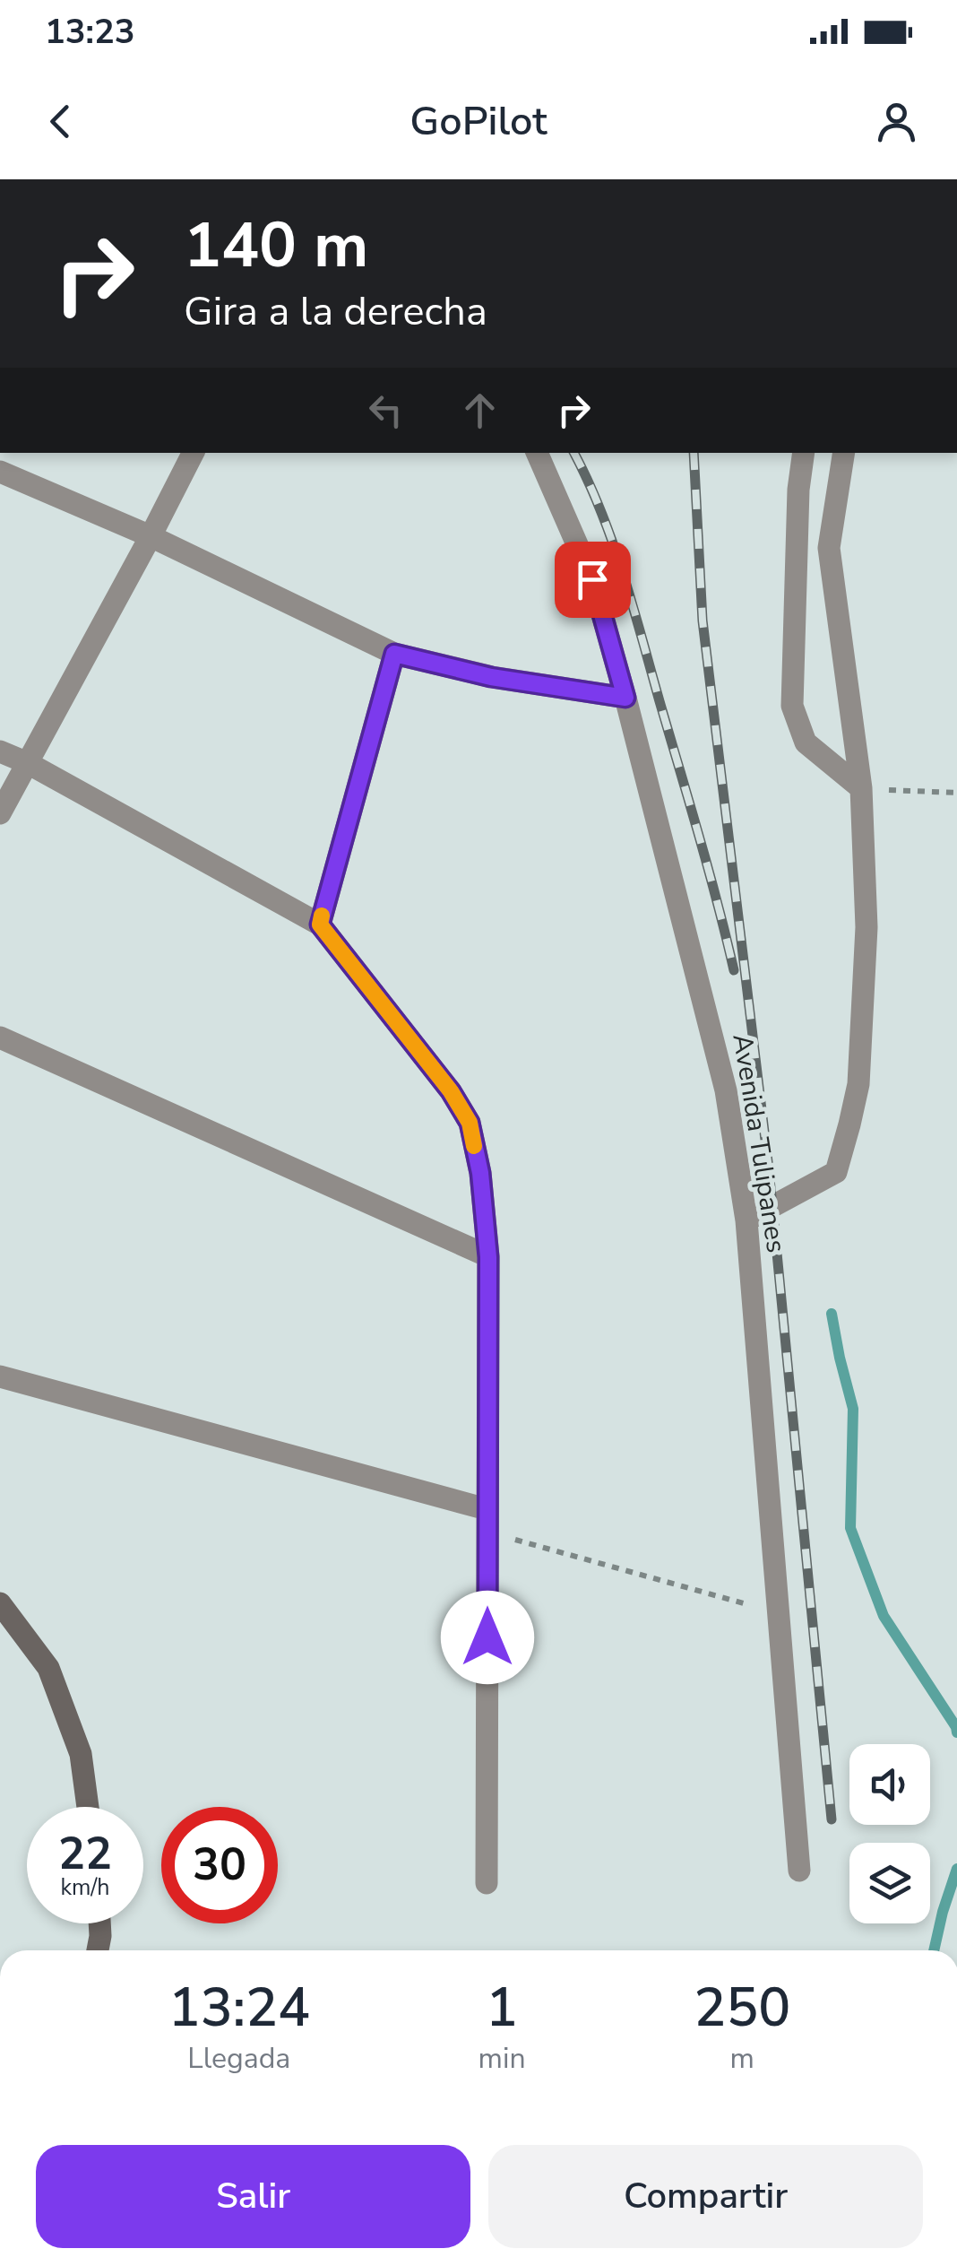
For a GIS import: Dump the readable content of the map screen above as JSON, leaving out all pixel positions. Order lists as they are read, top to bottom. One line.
{"streets":{"street":["Avenida Tulipanes"]},"page":{"status":"13:23","header":"GoPilot","turn":["140 m","Gira a la derecha"],"speed":"22 km/h","limit":"30","eta":["13:24","Llegada","1","min","250","m"],"buttons":["Salir","Compartir"]}}
